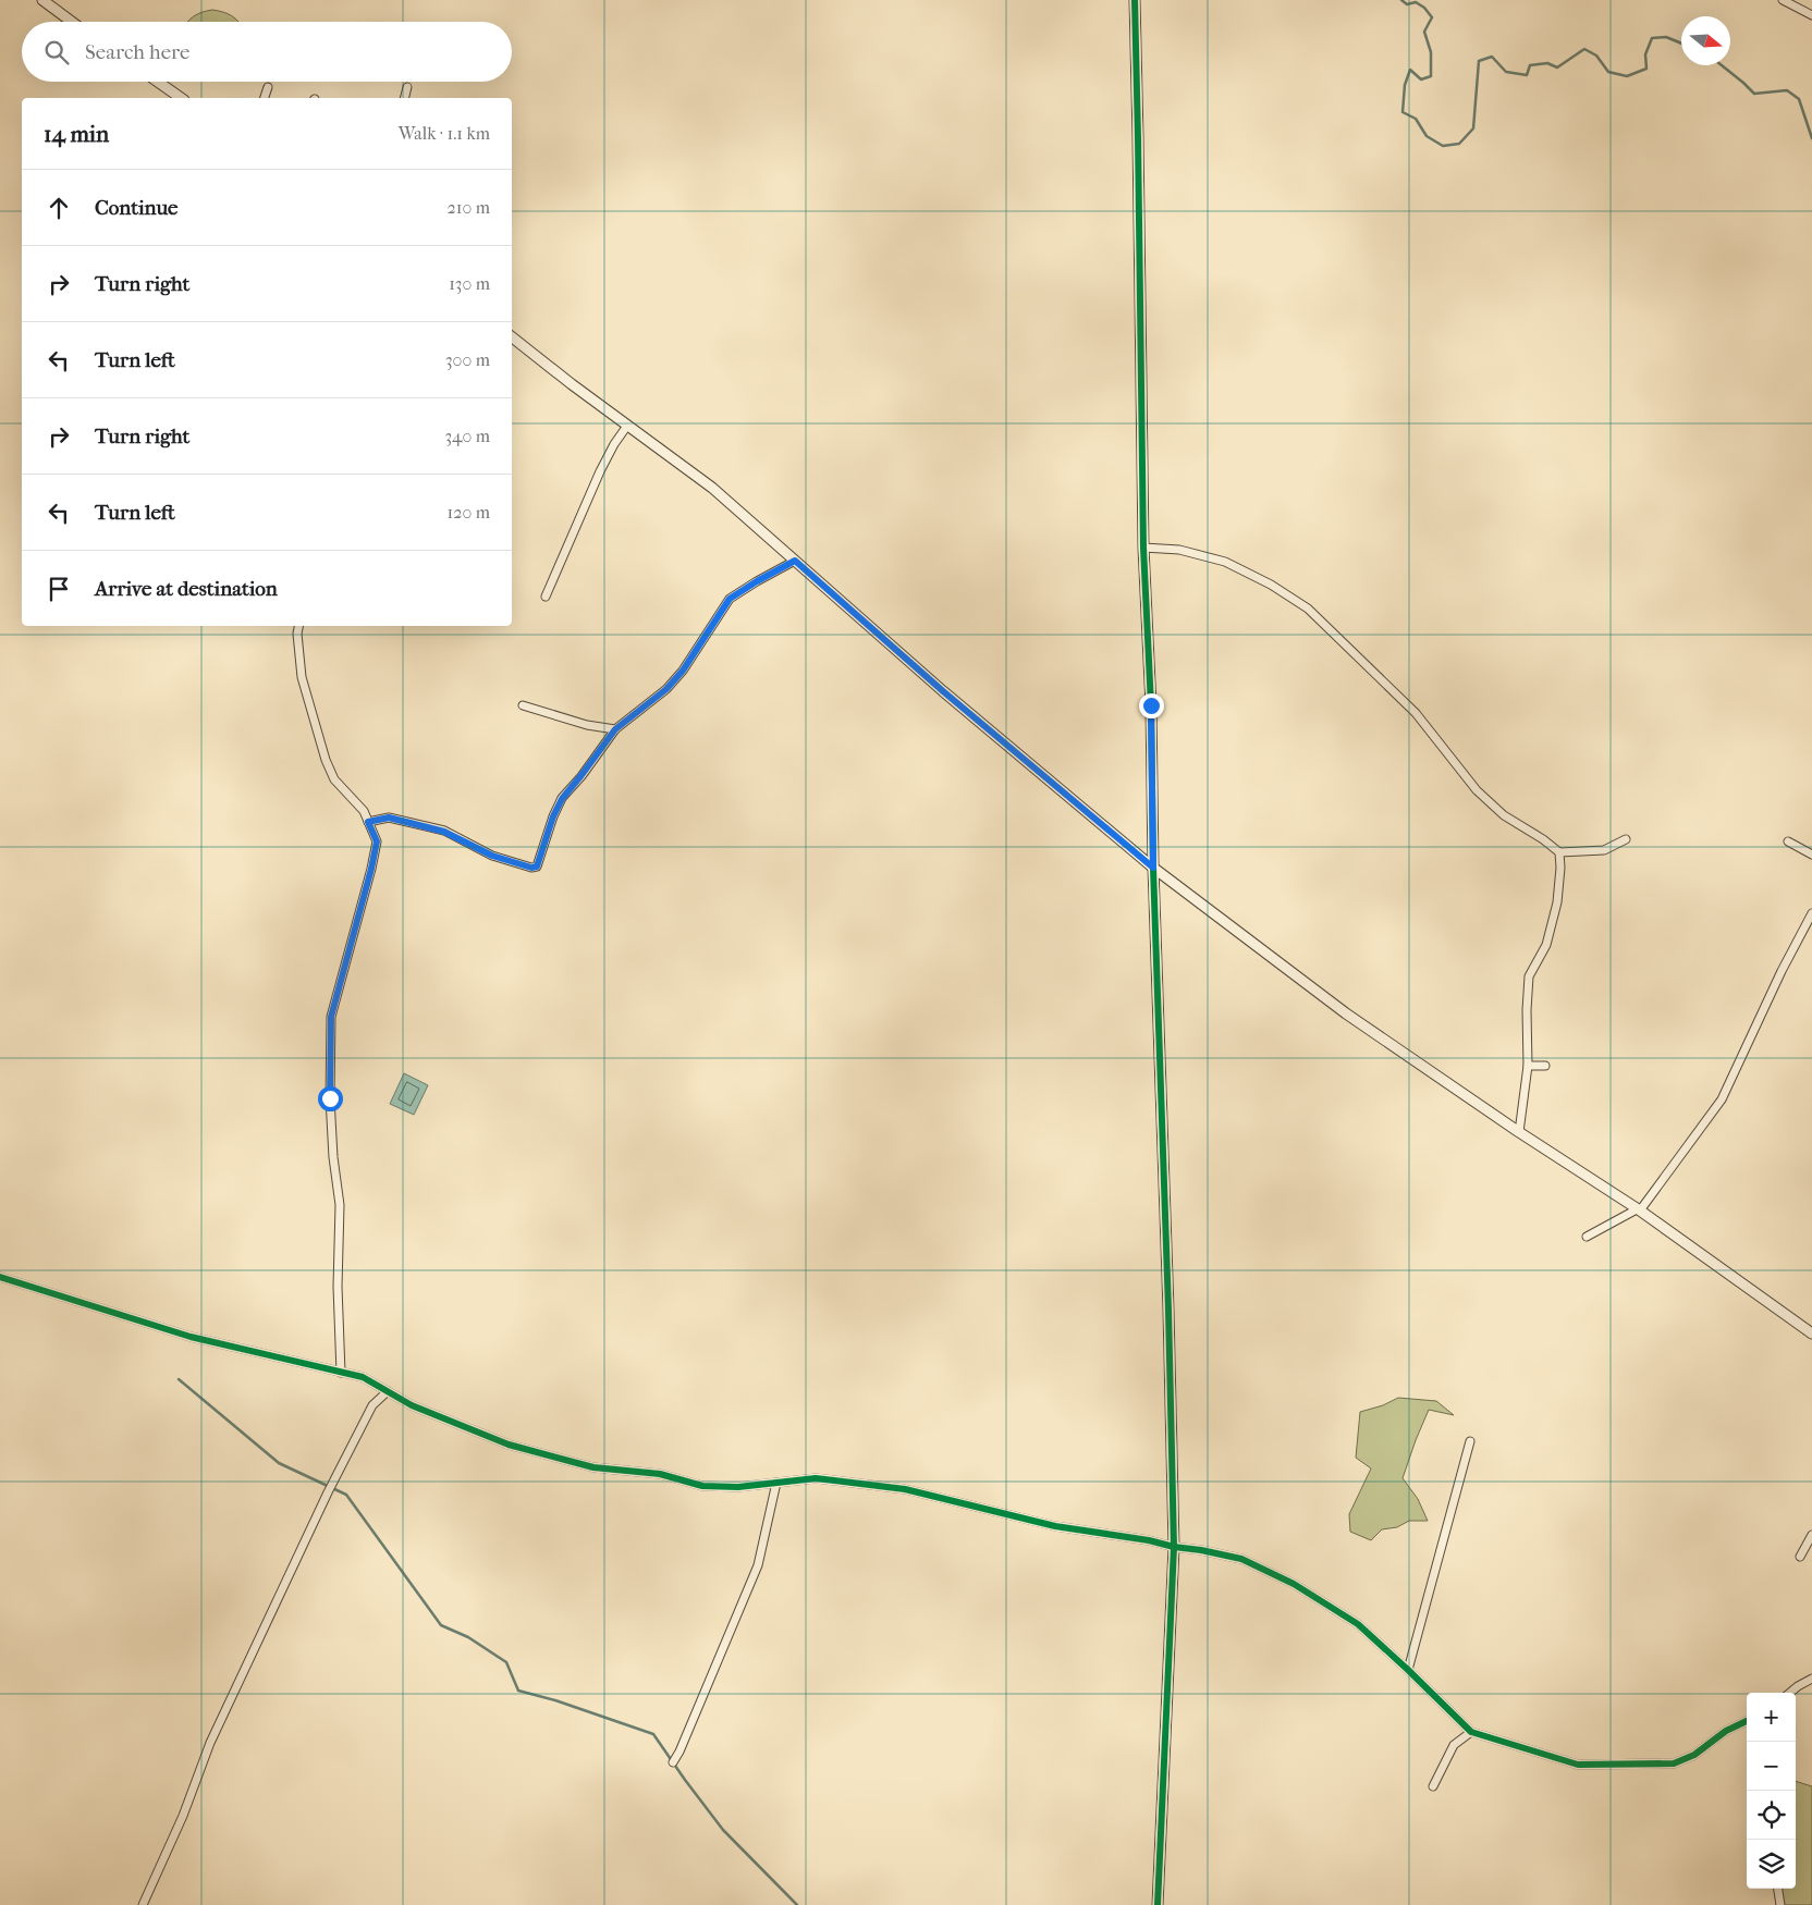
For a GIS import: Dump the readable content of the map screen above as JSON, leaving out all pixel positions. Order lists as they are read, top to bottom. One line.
{"north":"right","page":{"search":"Search here","heading":["14 min","Walk · 1.1 km"],"list":[["Continue","210 m"],["Turn right","130 m"],["Turn left","300 m"],["Turn right","340 m"],["Turn left","120 m"],"Arrive at destination"],"map_buttons":["+","−"]}}
